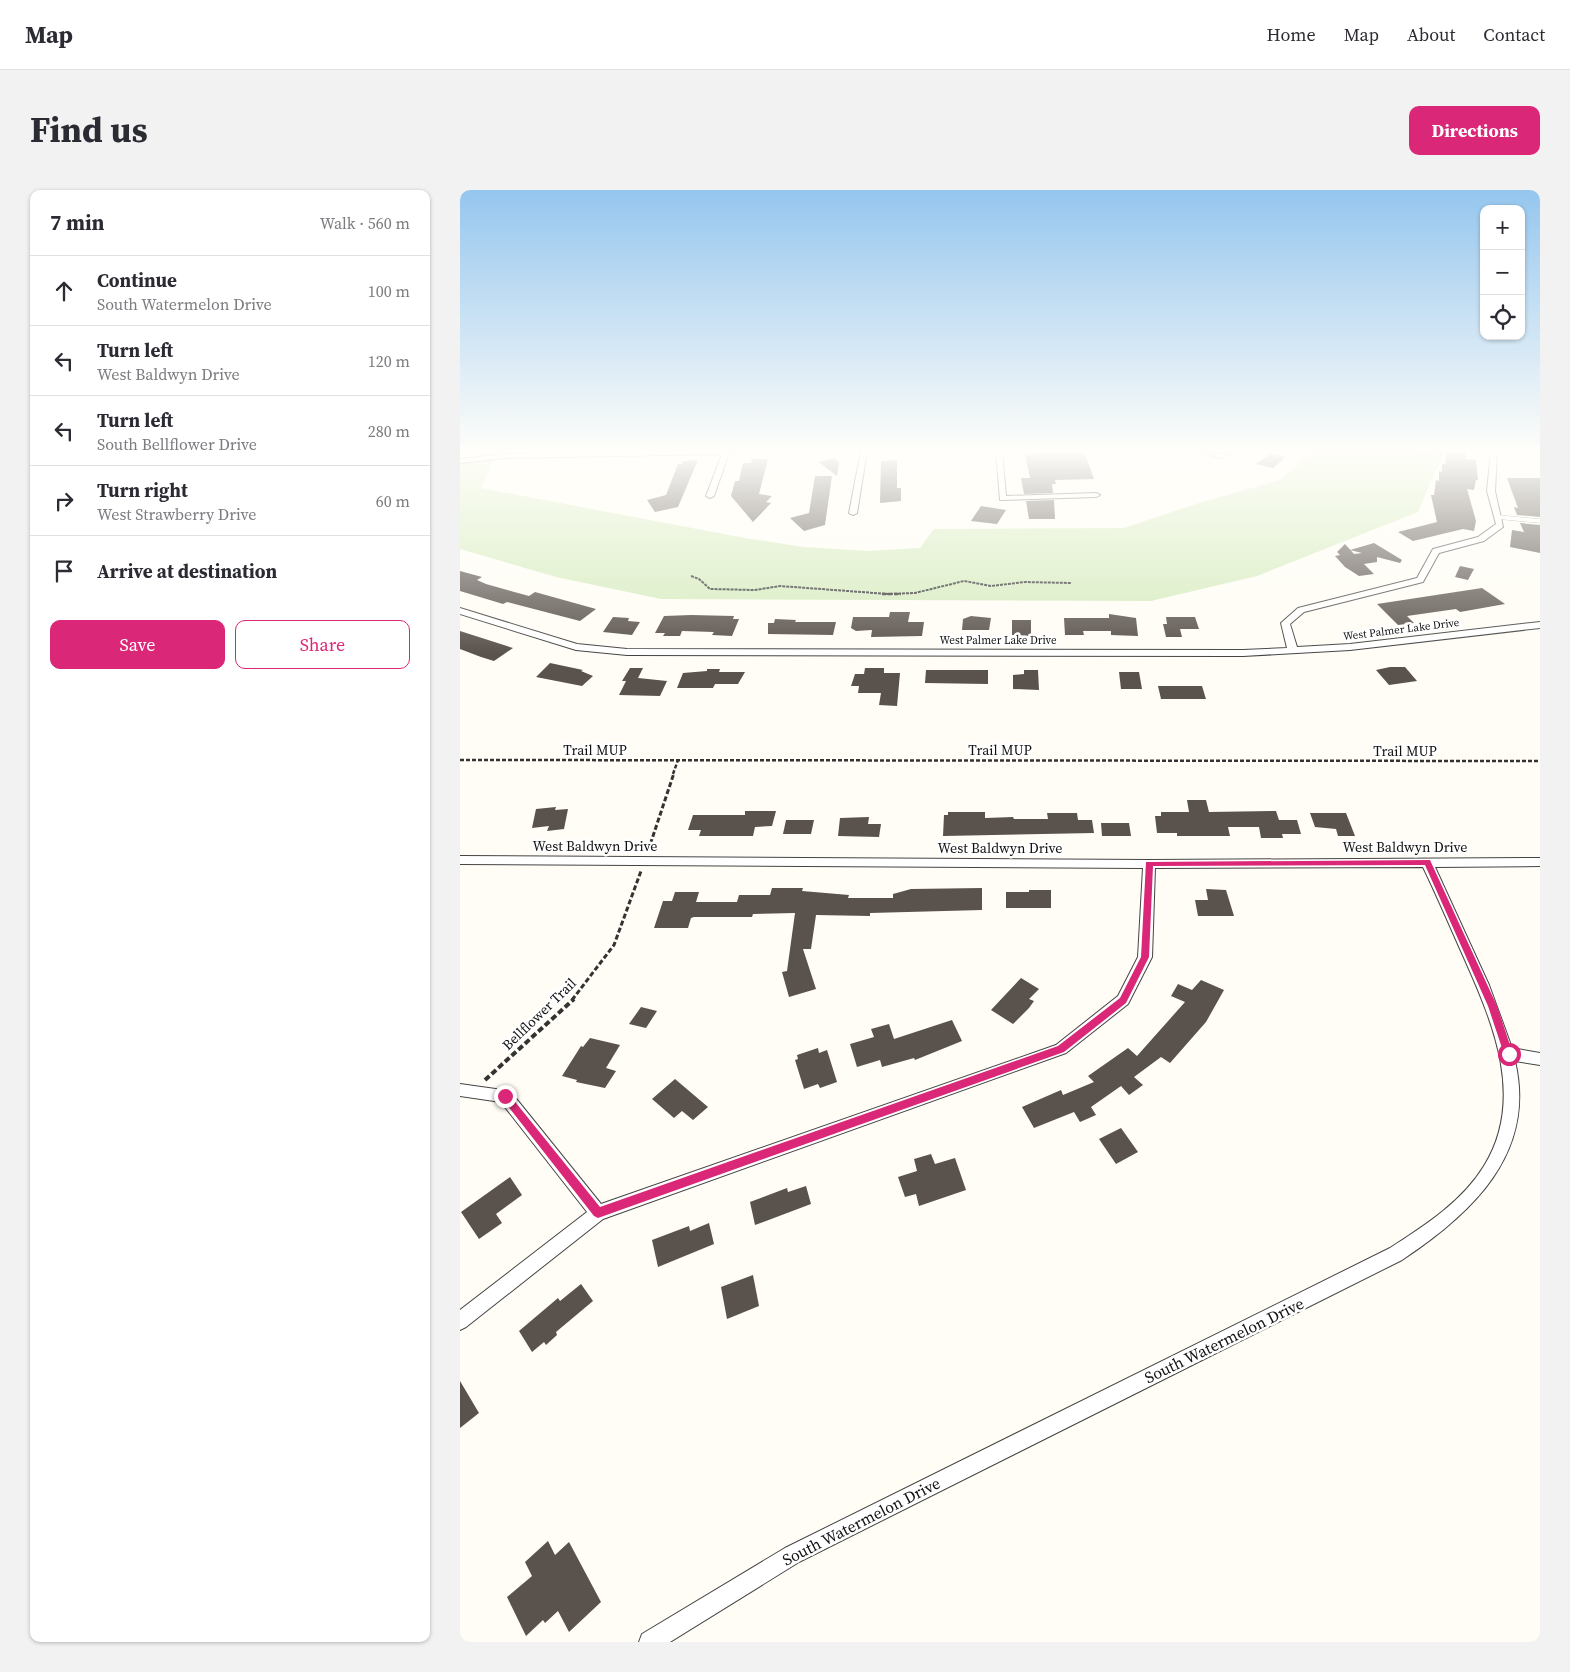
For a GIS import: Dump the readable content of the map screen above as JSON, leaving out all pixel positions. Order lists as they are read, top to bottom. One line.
{"streets":{"street":["West Palmer Lake Drive","West Baldwyn Drive","South Watermelon Drive"],"path":["Trail MUP","Bellflower Trail"]},"crossings":[["Trail MUP","Bellflower Trail"],["West Baldwyn Drive","Bellflower Trail"],["West Baldwyn Drive","South Watermelon Drive"]],"page":{"header":"Map","nav":["Home","Map","About","Contact"],"title":"Find us","buttons":["Directions",["Save","Share"]],"heading":["7 min","Walk · 560 m"],"map_buttons":["+","−"],"list":[["Continue","South Watermelon Drive","100 m"],["Turn left","West Baldwyn Drive","120 m"],["Turn left","South Bellflower Drive","280 m"],["Turn right","West Strawberry Drive","60 m"],"Arrive at destination"]}}
